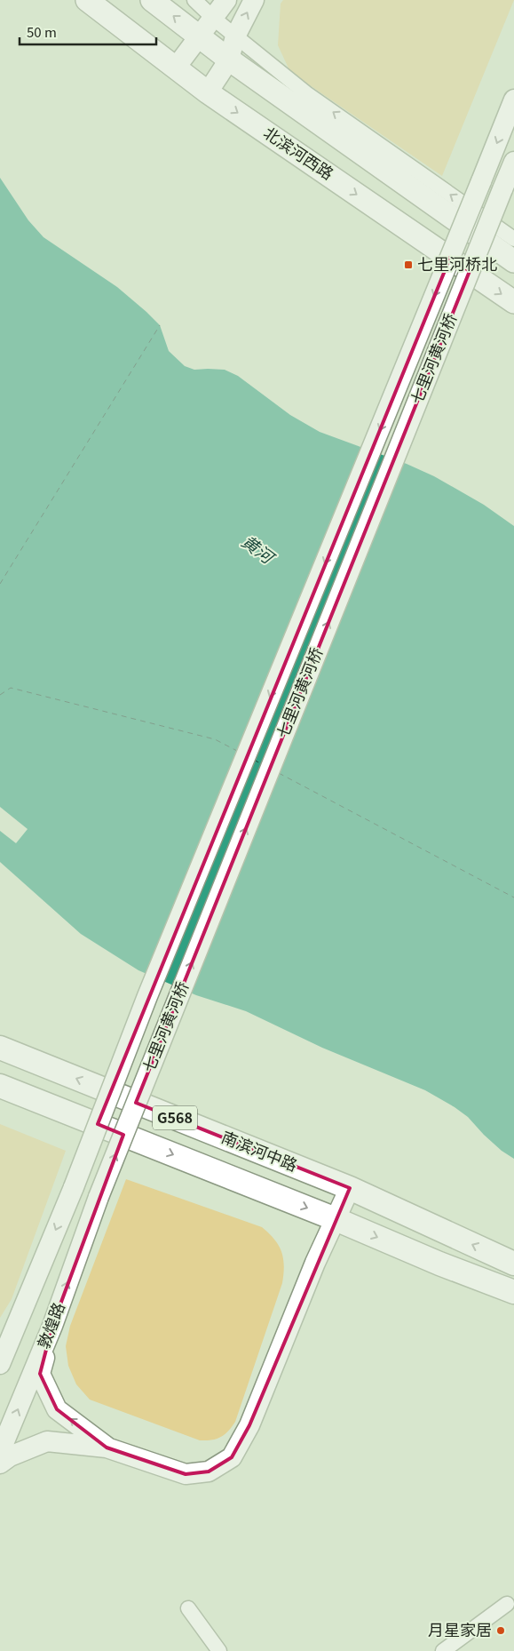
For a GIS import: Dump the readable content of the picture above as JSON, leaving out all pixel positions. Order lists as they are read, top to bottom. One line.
{"streets":{"highway":["G568","南滨河中路"],"main road":["北滨河西路","七里河黄河桥","敦煌路"]},"crossings":[["七里河黄河桥","敦煌路"]],"water":["黄河"],"places":{"transit":["七里河桥北"],"other":["月星家居"]},"scale_bar":"50 m"}
